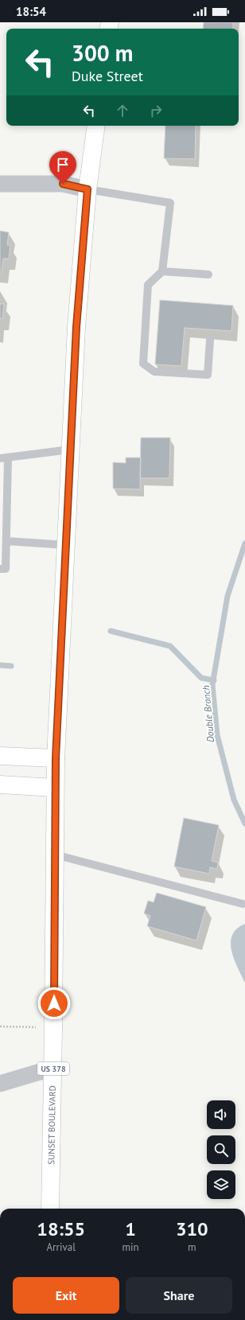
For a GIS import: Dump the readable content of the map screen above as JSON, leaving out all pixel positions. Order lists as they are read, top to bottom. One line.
{"streets":{"main road":["US 378","SUNSET BOULEVARD"]},"water":["Double Branch"],"page":{"status":"18:54","turn":["300 m","Duke Street"],"eta":["18:55","Arrival","1","min","310","m"],"buttons":["Exit","Share"]}}
